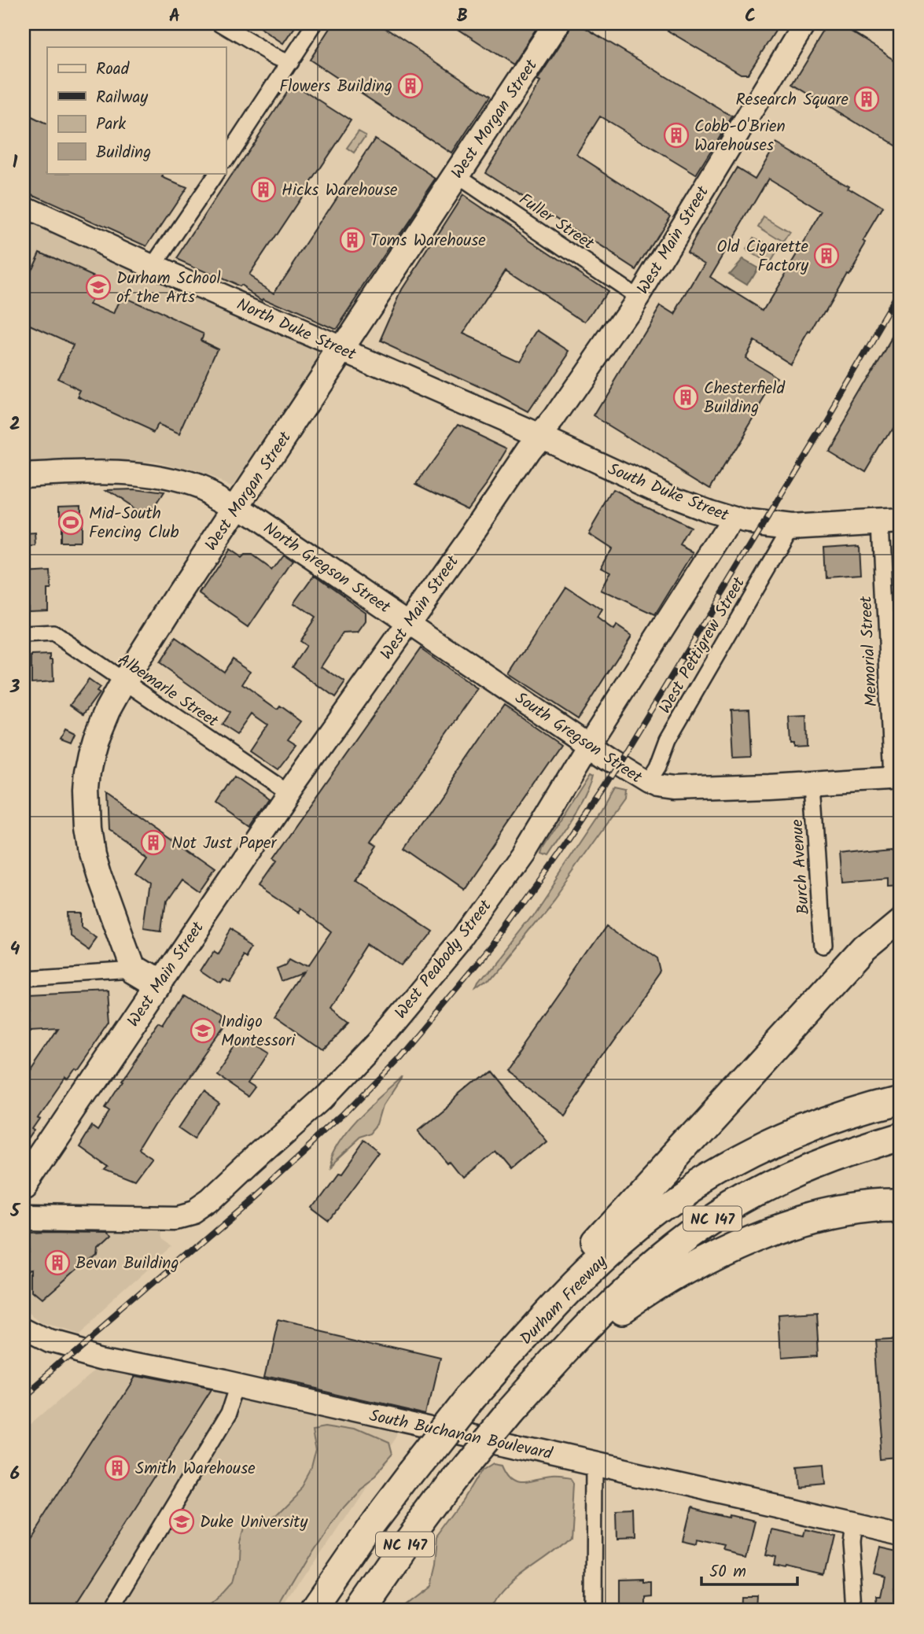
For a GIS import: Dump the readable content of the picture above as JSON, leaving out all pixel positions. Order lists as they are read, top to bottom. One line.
{"streets":{"highway":["NC 147","Durham Freeway"],"main road":["West Morgan Street","West Main Street","North Duke Street","South Duke Street","North Gregson Street","South Gregson Street","West Peabody Street","South Buchanan Boulevard"],"street":["Fuller Street","West Pettigrew Street","Memorial Street","Albemarle Street","Burch Avenue"]},"crossings":[["West Morgan Street","Fuller Street"],["West Morgan Street","North Duke Street"],["West Morgan Street","North Gregson Street"],["West Morgan Street","Albemarle Street"],["Fuller Street","West Main Street"],["West Main Street","North Duke Street"],["West Main Street","South Duke Street"],["West Main Street","North Gregson Street"],["West Main Street","Albemarle Street"],["West Main Street","South Gregson Street"],["North Duke Street","South Duke Street"],["South Duke Street","West Pettigrew Street"],["South Duke Street","Memorial Street"],["South Duke Street","West Peabody Street"],["North Gregson Street","South Gregson Street"],["West Pettigrew Street","South Gregson Street"],["Memorial Street","South Gregson Street"],["South Gregson Street","Burch Avenue"],["South Gregson Street","West Peabody Street"]],"places":{"building":["Flowers Building","Research Square","Cobb-O'Brien Warehouses","Hicks Warehouse","Toms Warehouse","Old Cigarette Factory","Chesterfield Building","Not Just Paper","Bevan Building","Smith Warehouse"],"school or university":["Durham School of the Arts","Indigo Montessori","Duke University"],"sports":["Mid-South Fencing Club"]},"legend":["Road","Railway","Park","Building"],"scale_bar":"50 m","grid":{"columns":["A","B","C"],"rows":["1","2","3","4","5","6"]}}
